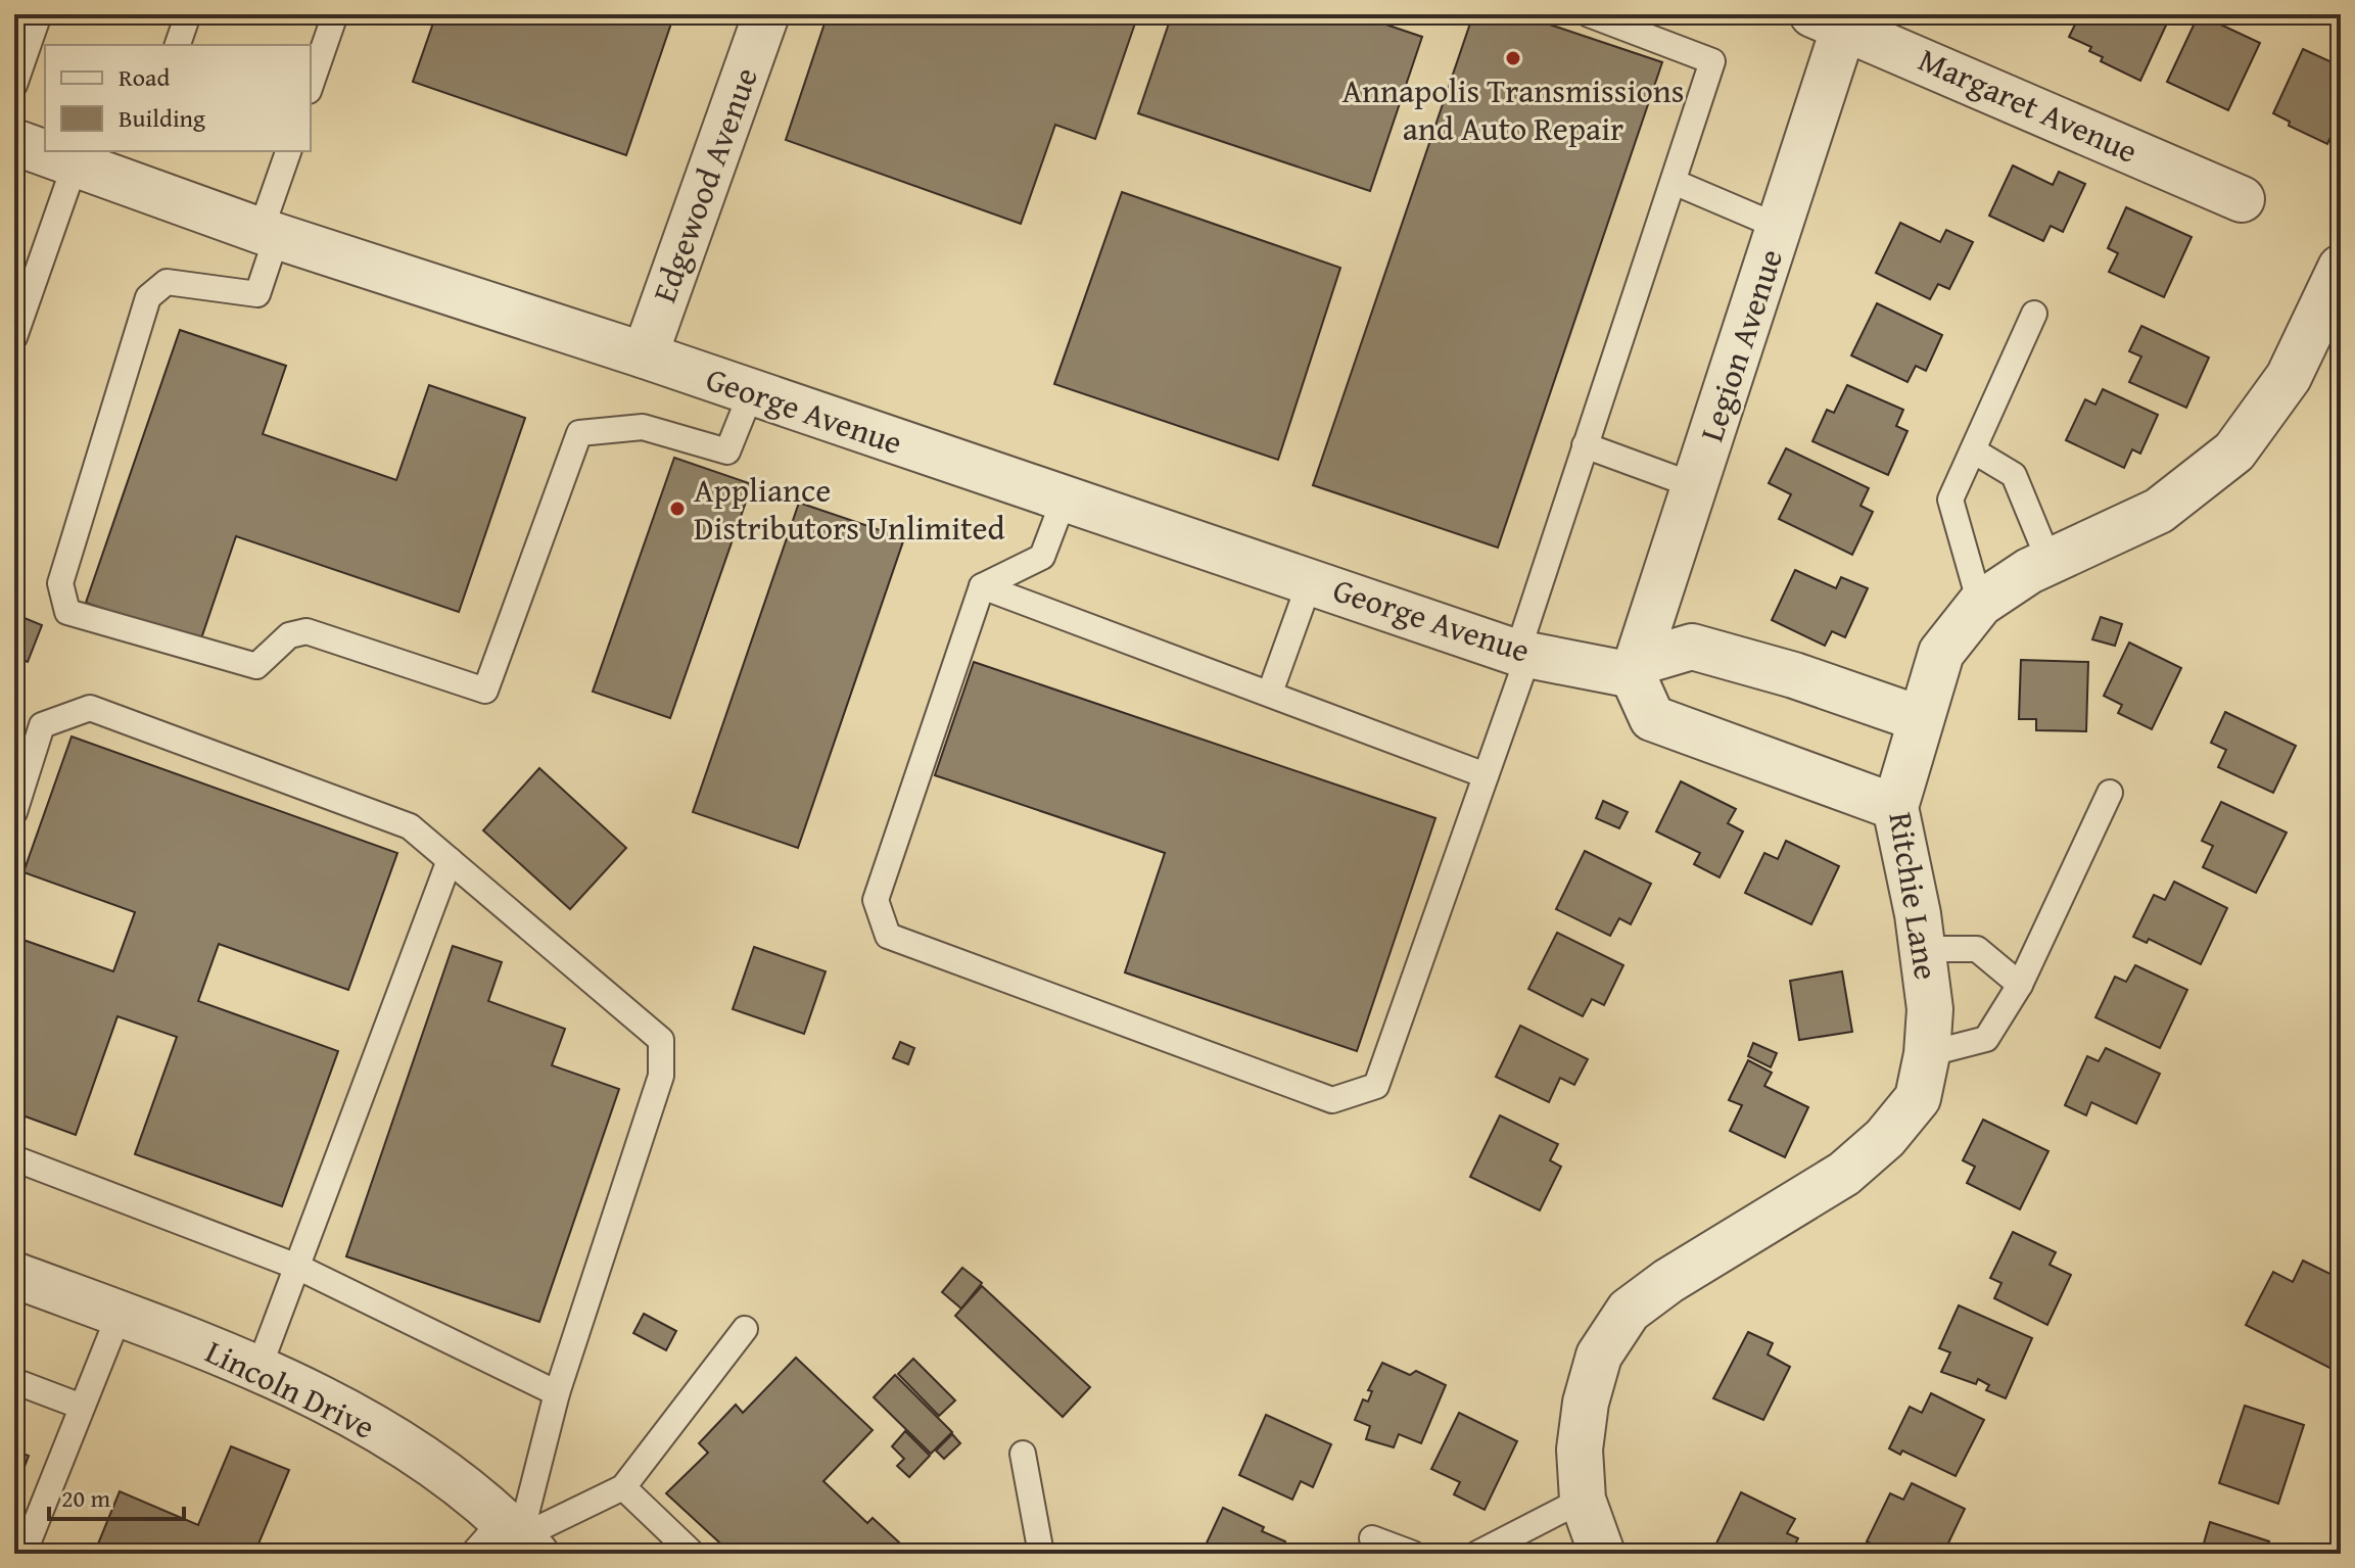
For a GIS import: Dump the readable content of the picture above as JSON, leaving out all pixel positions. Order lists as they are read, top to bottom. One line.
{"streets":{"street":["Margaret Avenue","Edgewood Avenue","Legion Avenue","George Avenue","Ritchie Lane","Lincoln Drive"]},"crossings":[["Margaret Avenue","Legion Avenue"],["Edgewood Avenue","George Avenue"],["Legion Avenue","George Avenue"]],"places":["Annapolis Transmissions and Auto Repair","Appliance Distributors Unlimited"],"legend":["Road","Building"],"scale_bar":"20 m"}
